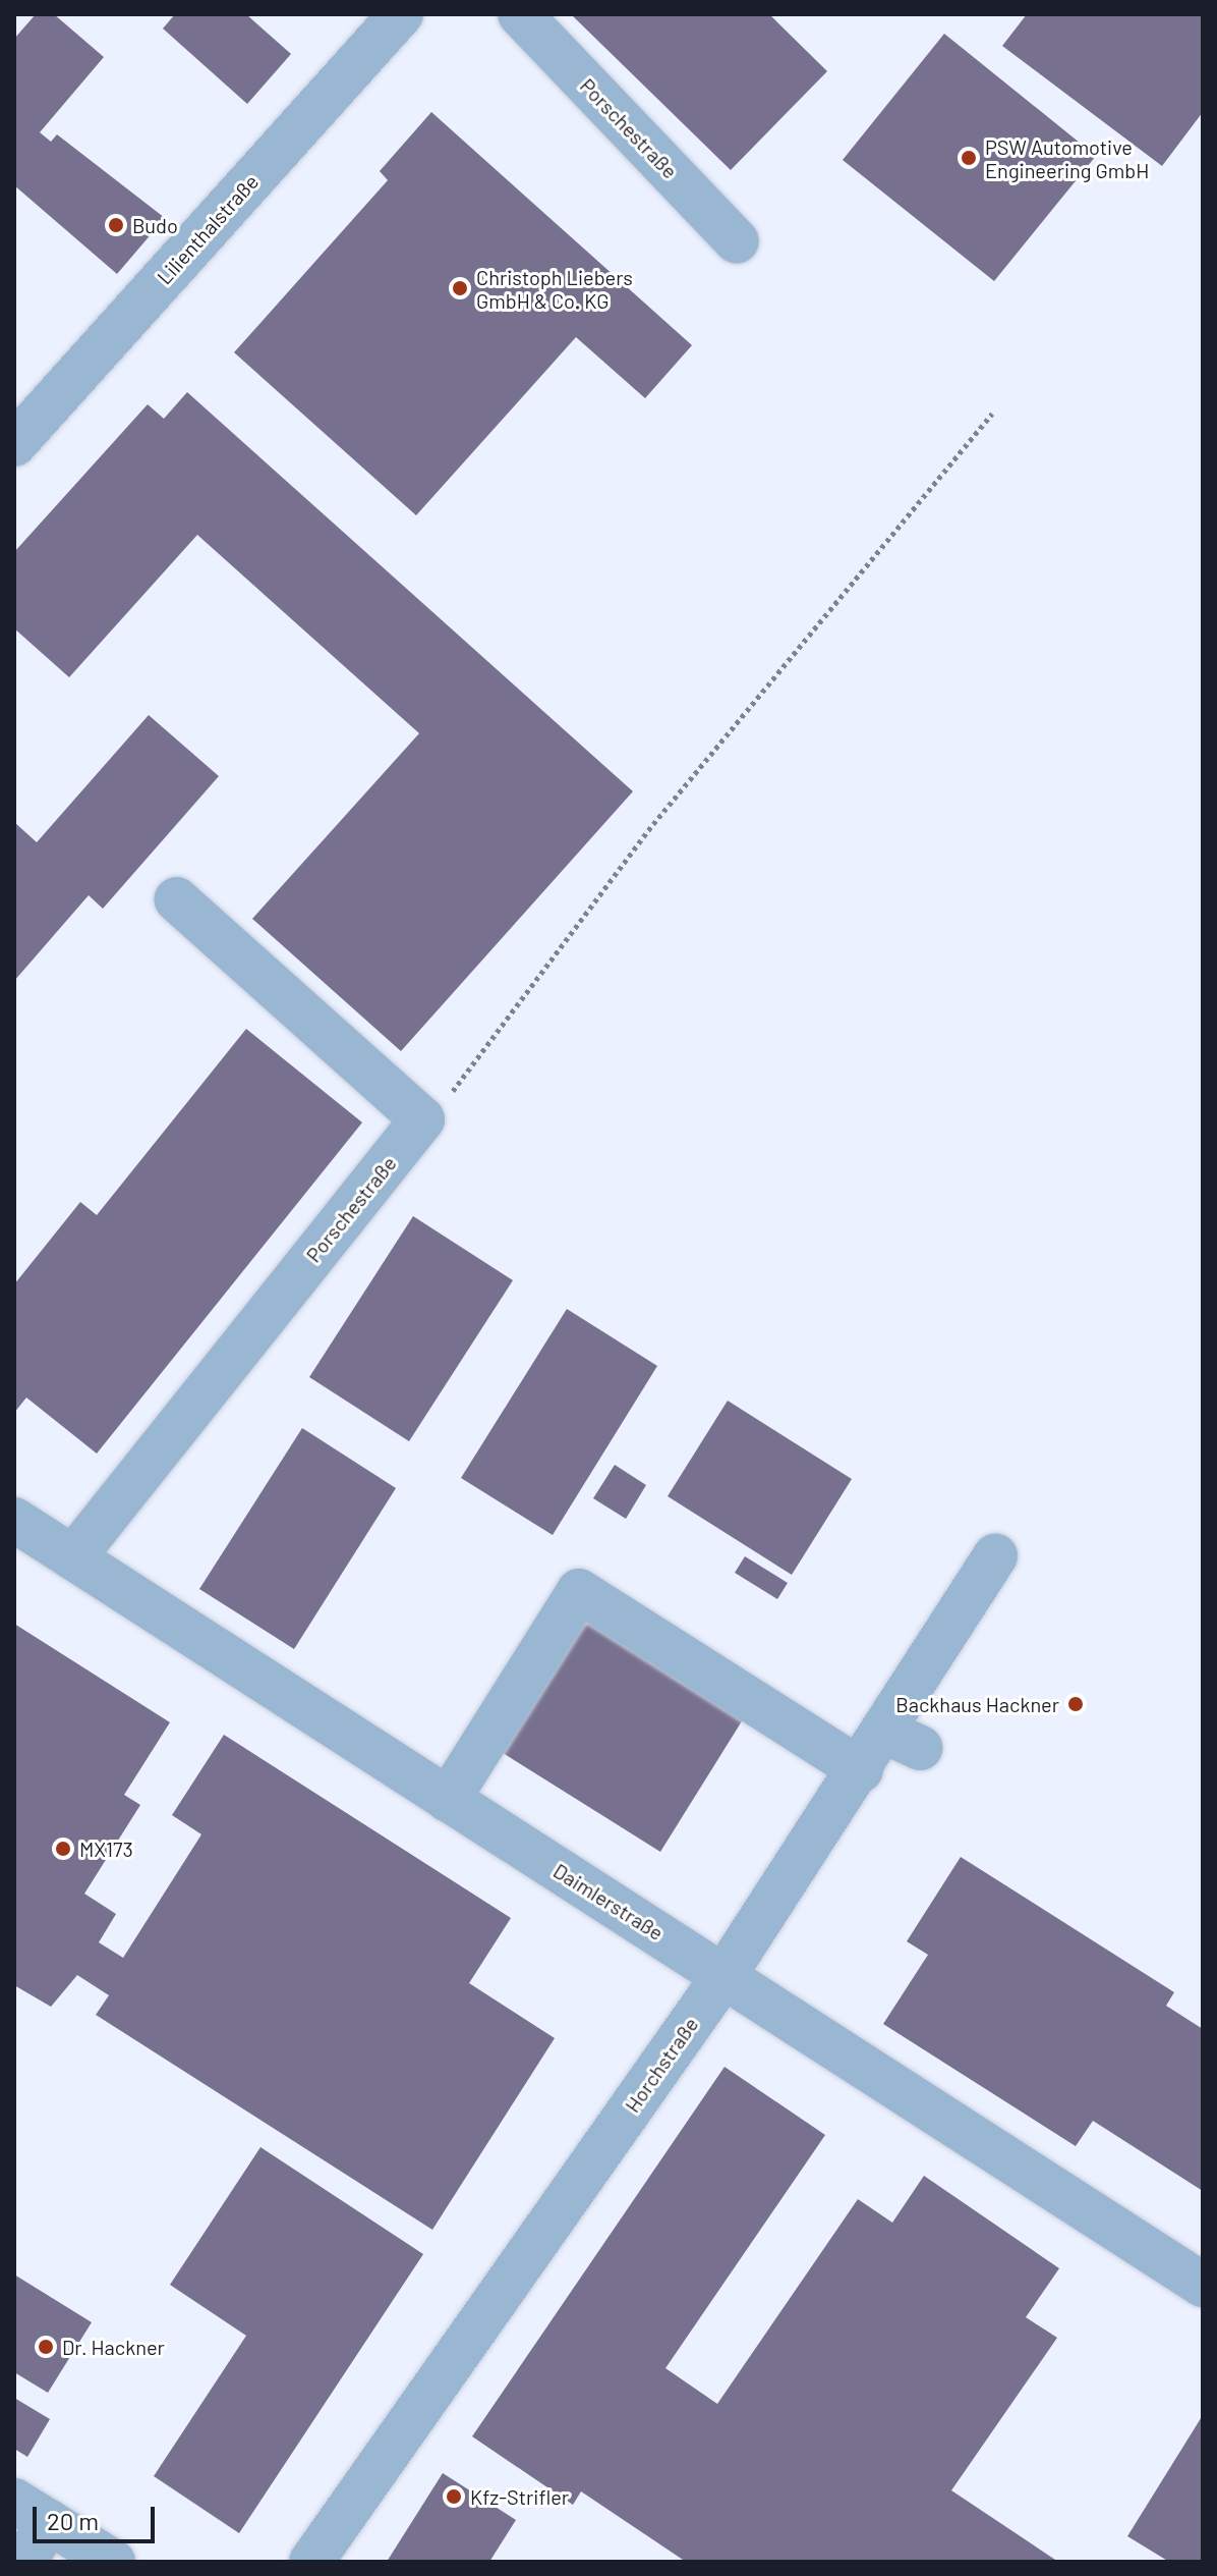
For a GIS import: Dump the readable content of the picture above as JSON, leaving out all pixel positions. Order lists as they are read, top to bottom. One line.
{"streets":{"street":["Porschestraße","Lilienthalstraße","Daimlerstraße","Horchstraße"]},"crossings":[["Porschestraße","Daimlerstraße"],["Daimlerstraße","Horchstraße"]],"places":["PSW Automotive Engineering GmbH","Budo","Christoph Liebers GmbH & Co. KG","Backhaus Hackner","MX173","Dr. Hackner","Kfz-Strifler"],"scale_bar":"20 m"}
